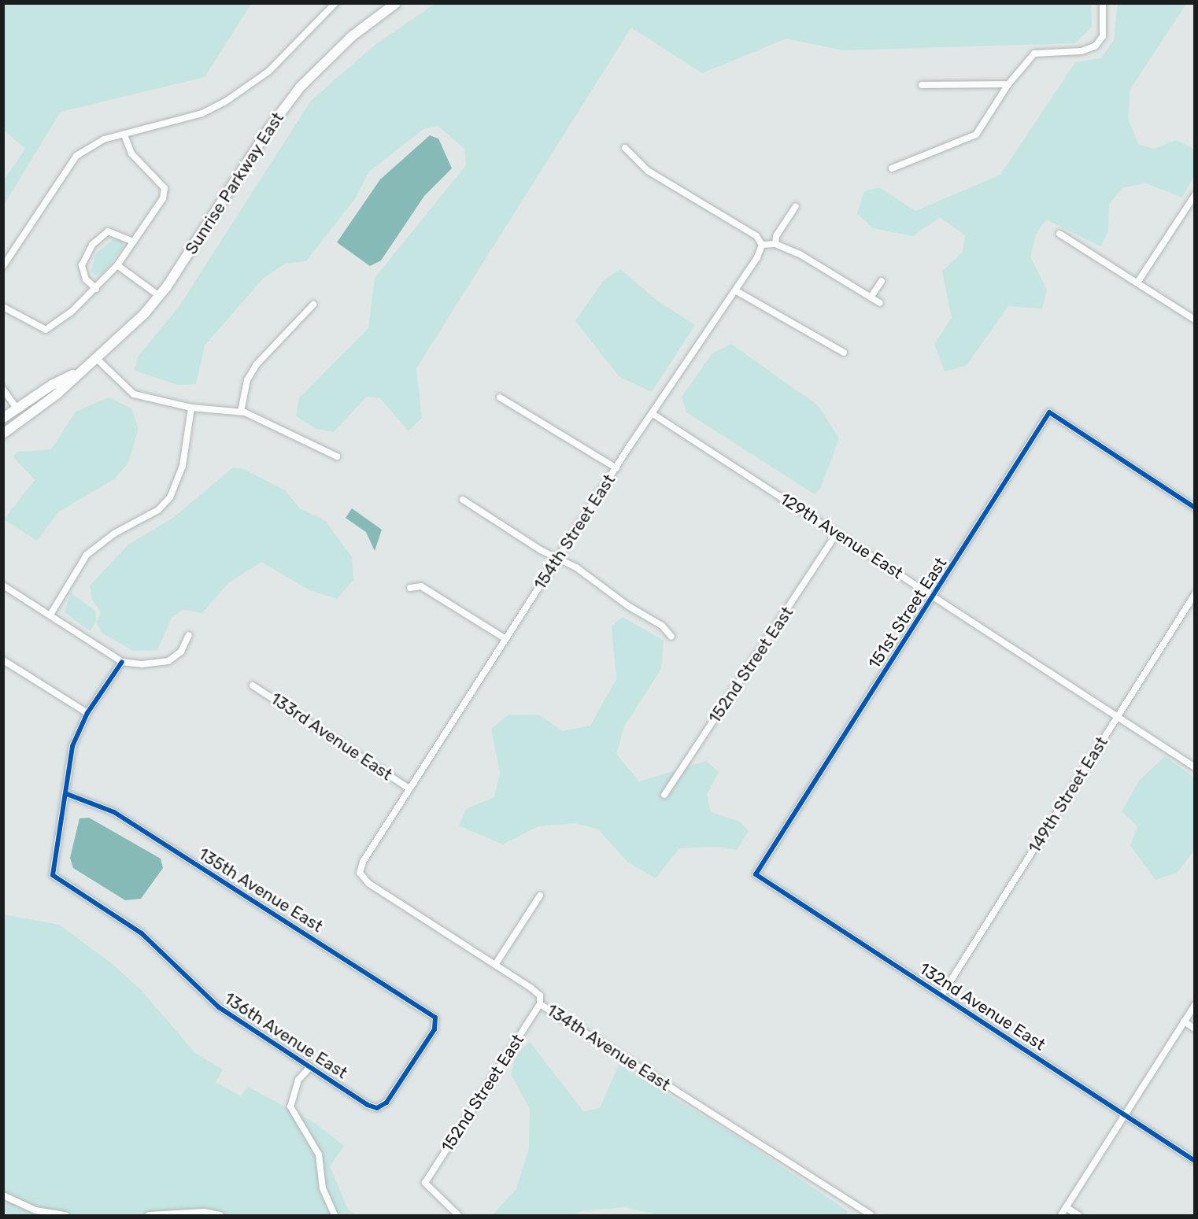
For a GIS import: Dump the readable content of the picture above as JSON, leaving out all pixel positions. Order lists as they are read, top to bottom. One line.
{"streets":{"street":["Sunrise Parkway East","154th Street East","129th Avenue East","151st Street East","152nd Street East","133rd Avenue East","149th Street East","135th Avenue East","132nd Avenue East","136th Avenue East","134th Avenue East"]},"crossings":[["154th Street East","129th Avenue East"],["154th Street East","133rd Avenue East"],["154th Street East","134th Avenue East"],["129th Avenue East","151st Street East"],["129th Avenue East","152nd Street East"],["129th Avenue East","149th Street East"],["151st Street East","132nd Avenue East"],["152nd Street East","134th Avenue East"],["149th Street East","132nd Avenue East"],["135th Avenue East","136th Avenue East"]]}
